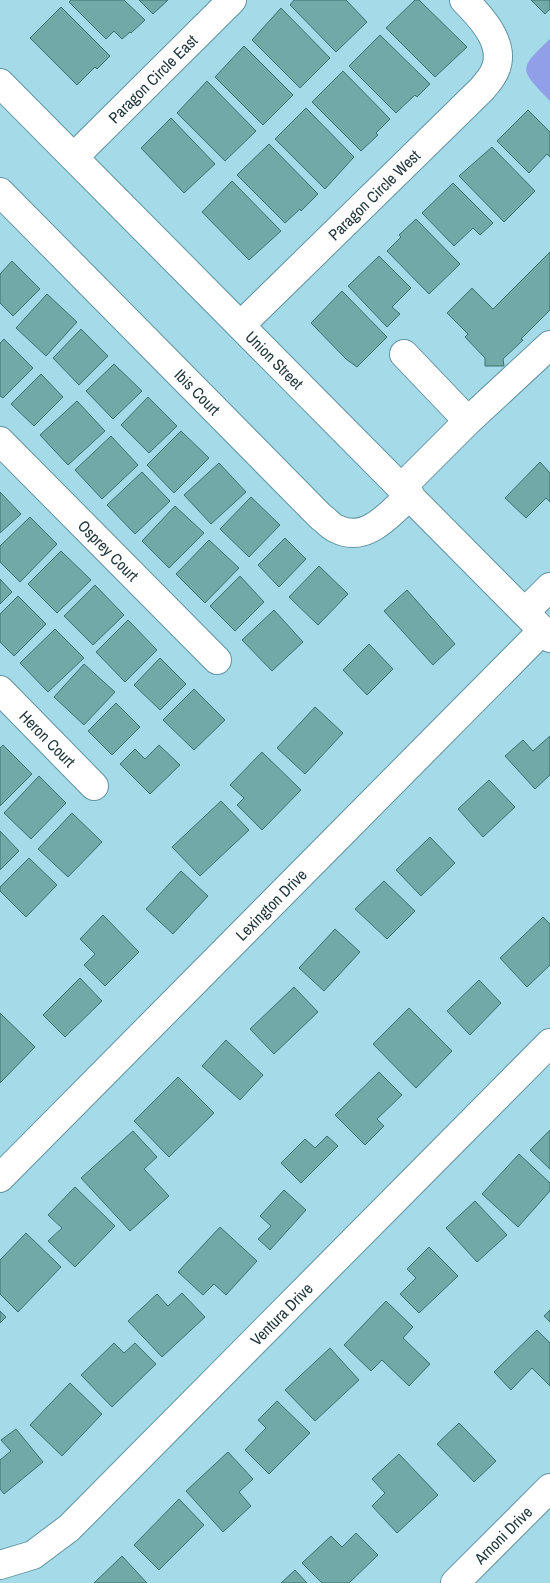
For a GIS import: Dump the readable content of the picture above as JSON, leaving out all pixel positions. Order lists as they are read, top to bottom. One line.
{"streets":{"street":["Paragon Circle East","Paragon Circle West","Union Street","Ibis Court","Osprey Court","Heron Court","Lexington Drive","Ventura Drive","Arnoni Drive"]},"crossings":[["Paragon Circle East","Union Street"],["Paragon Circle West","Union Street"],["Union Street","Ibis Court"],["Union Street","Lexington Drive"]]}
